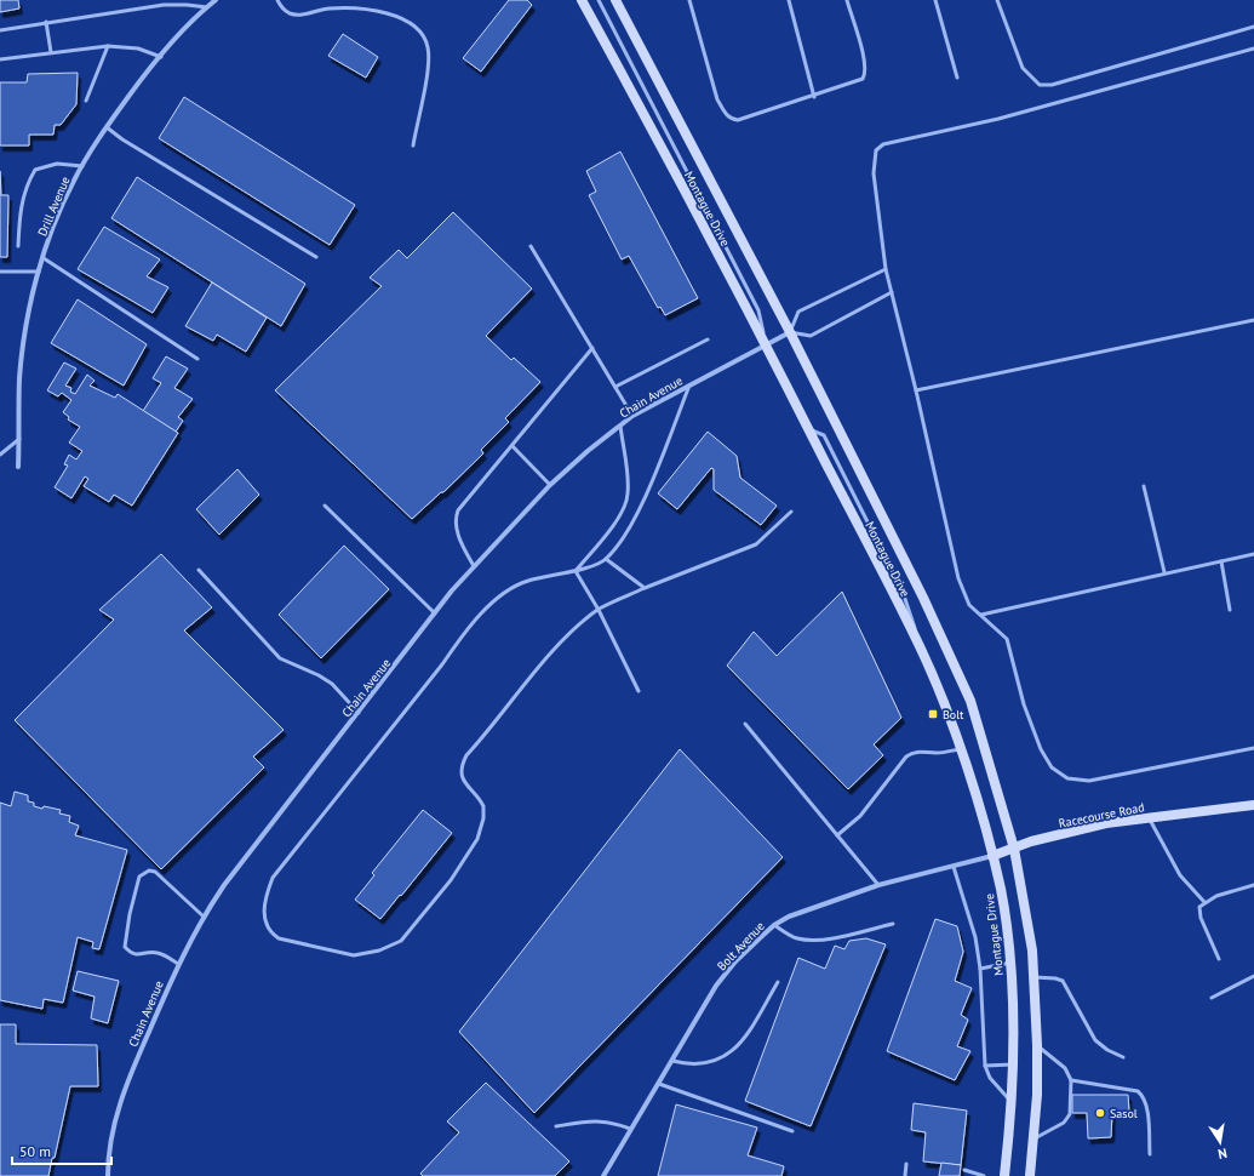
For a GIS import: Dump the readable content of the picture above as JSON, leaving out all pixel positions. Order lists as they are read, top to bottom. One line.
{"streets":{"main road":["Montague Drive","Racecourse Road"],"street":["Drill Avenue","Chain Avenue","Bolt Avenue"]},"crossings":[["Montague Drive","Chain Avenue"],["Montague Drive","Racecourse Road"],["Montague Drive","Bolt Avenue"],["Racecourse Road","Bolt Avenue"]],"places":{"transit":["Bolt"],"other":["Sasol"]},"scale_bar":"50 m","north":"bottom"}
